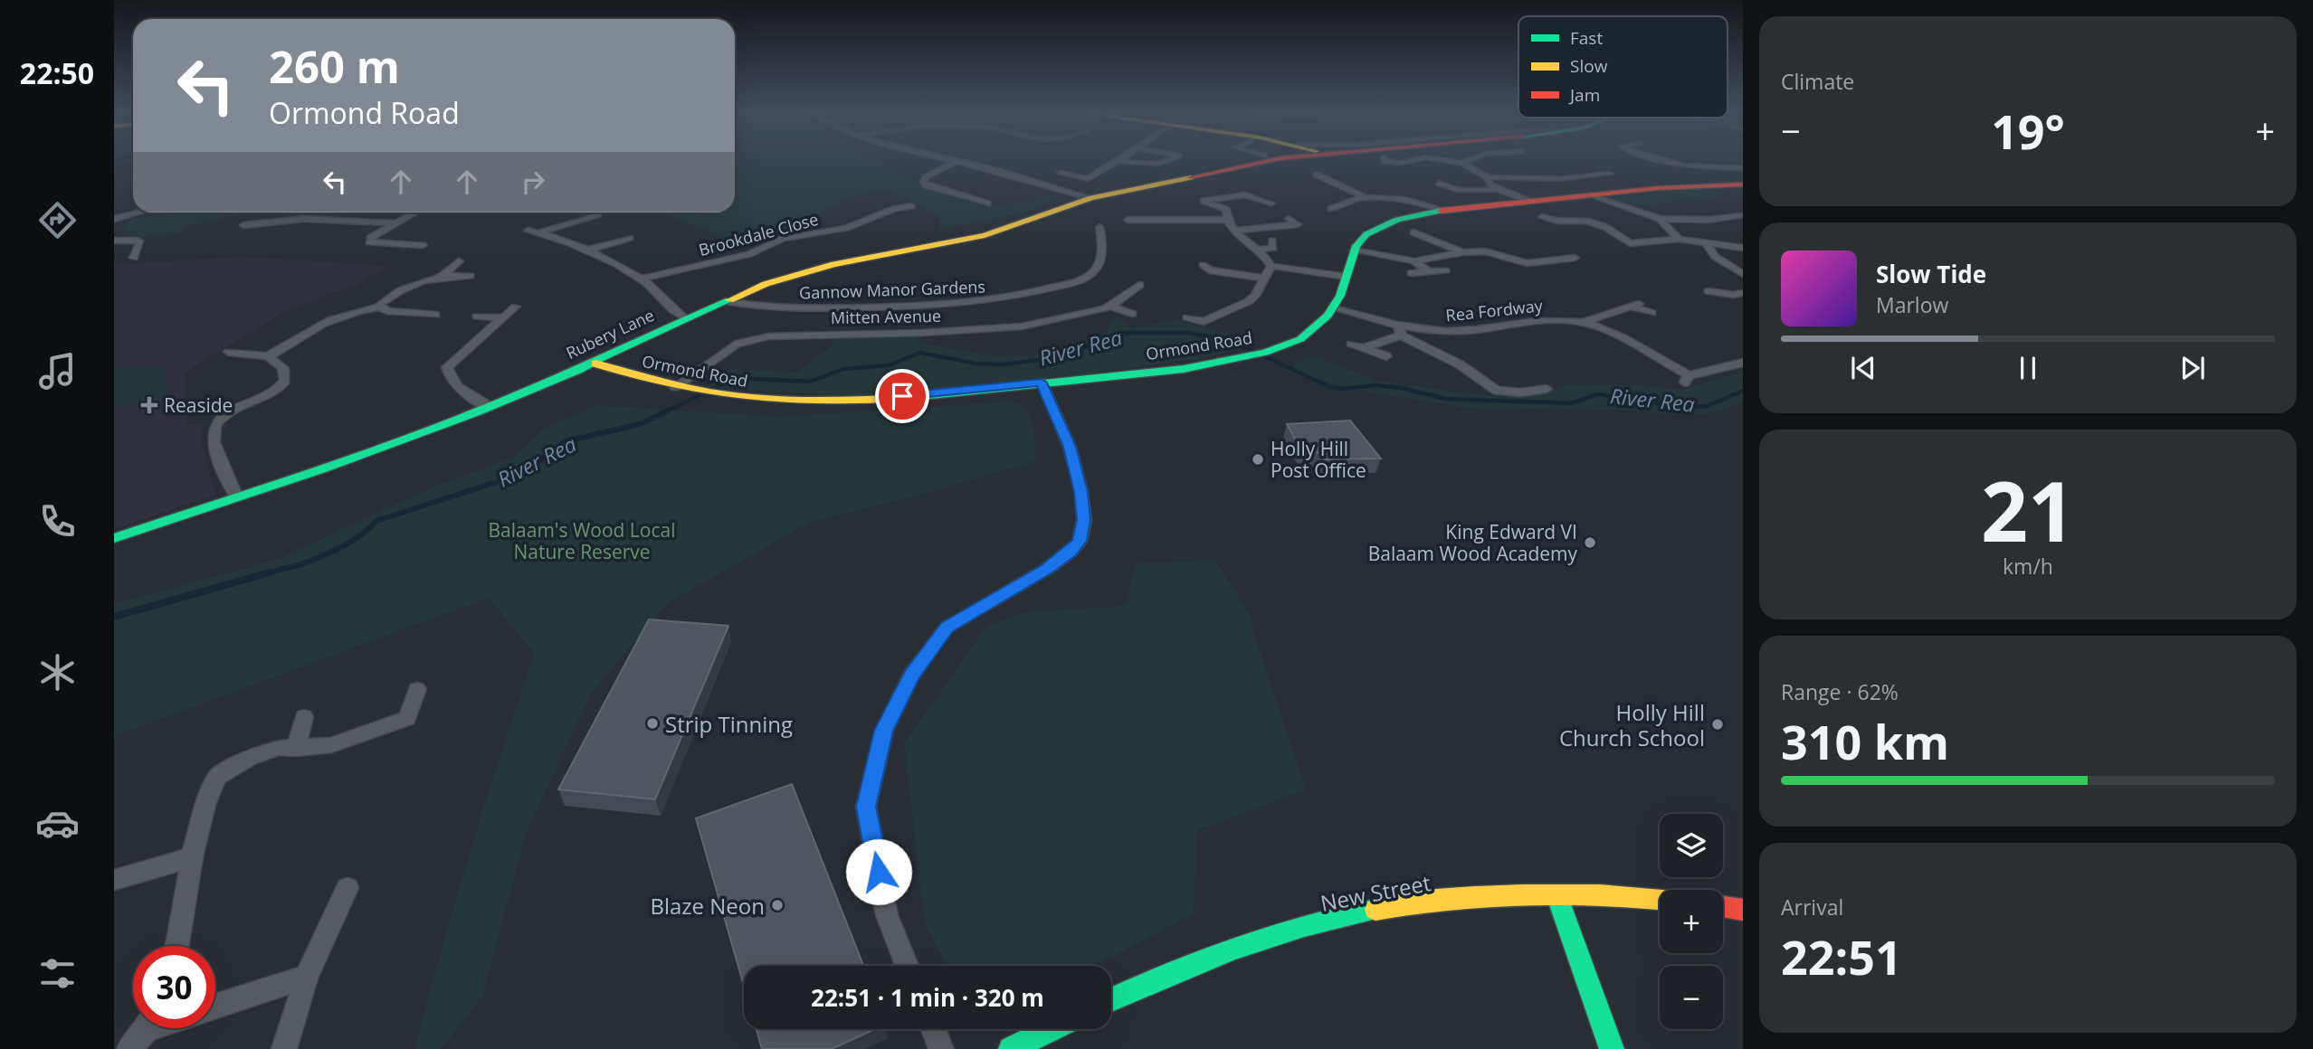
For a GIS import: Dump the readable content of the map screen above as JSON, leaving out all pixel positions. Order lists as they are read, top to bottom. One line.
{"streets":{"main road":["Rubery Lane","Ormond Road","New Street"],"street":["Brookdale Close","Gannow Manor Gardens","Rea Fordway","Mitten Avenue"]},"crossings":[["Gannow Manor Gardens","Rubery Lane"],["Rea Fordway","Ormond Road"],["Mitten Avenue","Ormond Road"],["Rubery Lane","Ormond Road"]],"water":["River Rea"],"parks":["Balaam's Wood Local Nature Reserve"],"places":{"health":["Reaside"],"other":["Holly Hill Post Office","King Edward VI Balaam Wood Academy","Strip Tinning","Holly Hill Church School","Blaze Neon"]},"legend":["Fast","Slow","Jam"],"page":{"tabs":"22:50","tile":["Climate",["21","km/h"],["Range · 62%","310 km"],["Arrival","22:51"]],"turn":["260 m","Ormond Road"],"heat":["−","19°","+"],"song":["Slow Tide","Marlow"],"map_buttons":["+","−"],"limit":"30","trip":"22:51 · 1 min · 320 m"}}
